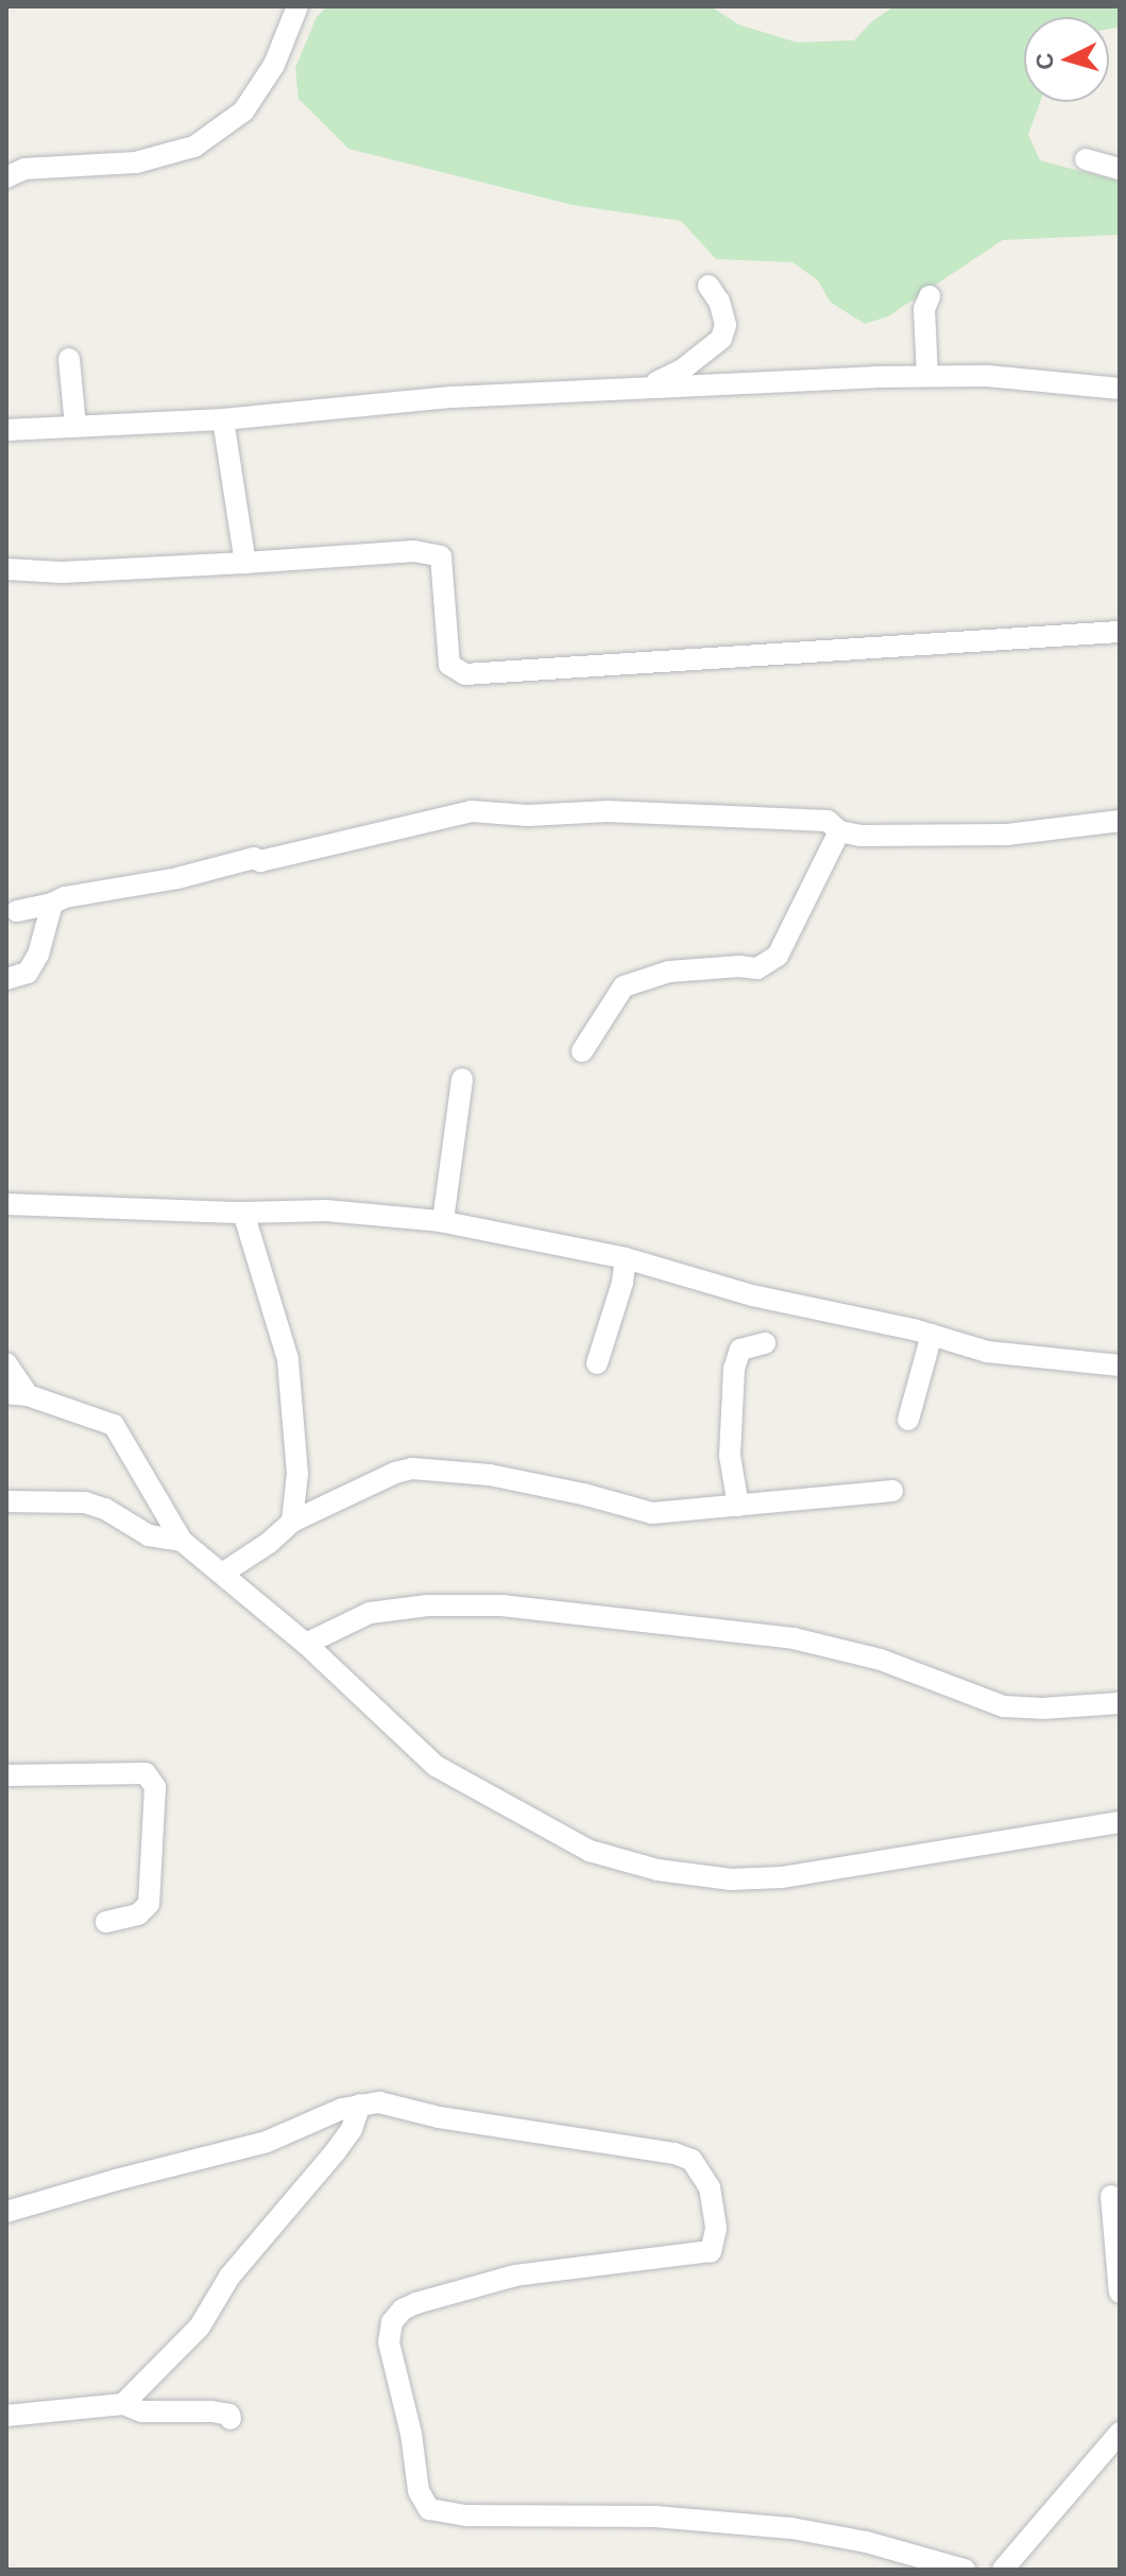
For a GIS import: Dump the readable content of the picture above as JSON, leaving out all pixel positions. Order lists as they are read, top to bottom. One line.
{"north":"left"}
